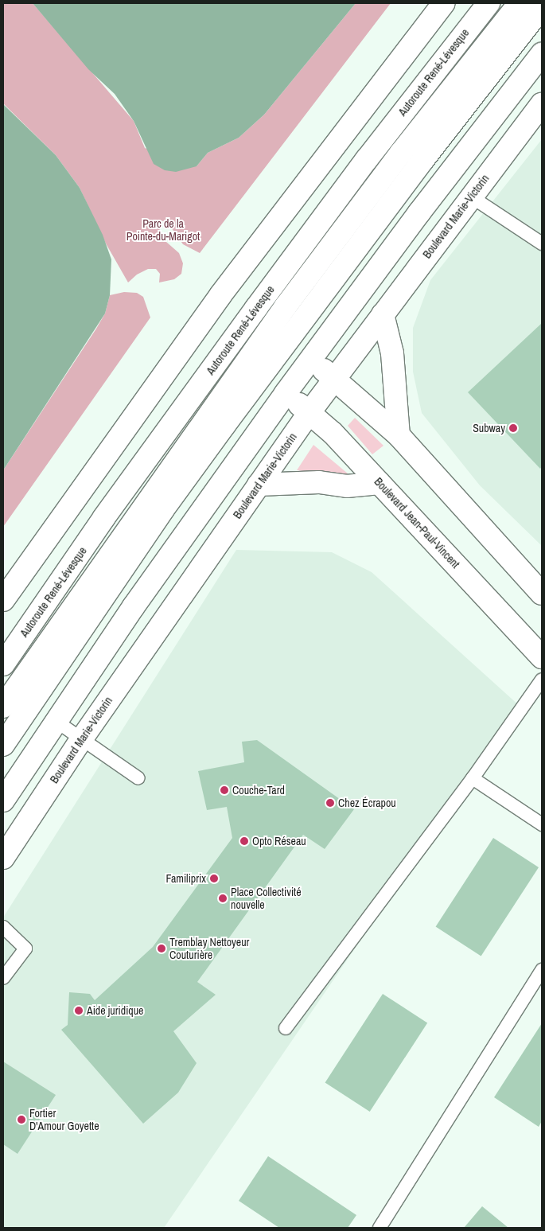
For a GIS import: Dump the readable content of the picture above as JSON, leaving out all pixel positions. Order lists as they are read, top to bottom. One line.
{"streets":{"main road":["Autoroute René-Lévesque","Boulevard Marie-Victorin","Boulevard Jean-Paul-Vincent"]},"crossings":[["Boulevard Marie-Victorin","Boulevard Jean-Paul-Vincent"]],"parks":["Parc de la Pointe-du-Marigot"],"places":["Subway","Couche-Tard","Chez Écrapou","Opto Réseau","Familiprix","Place Collectivité nouvelle","Tremblay Nettoyeur Couturière","Aide juridique","Fortier D'Amour Goyette"]}
